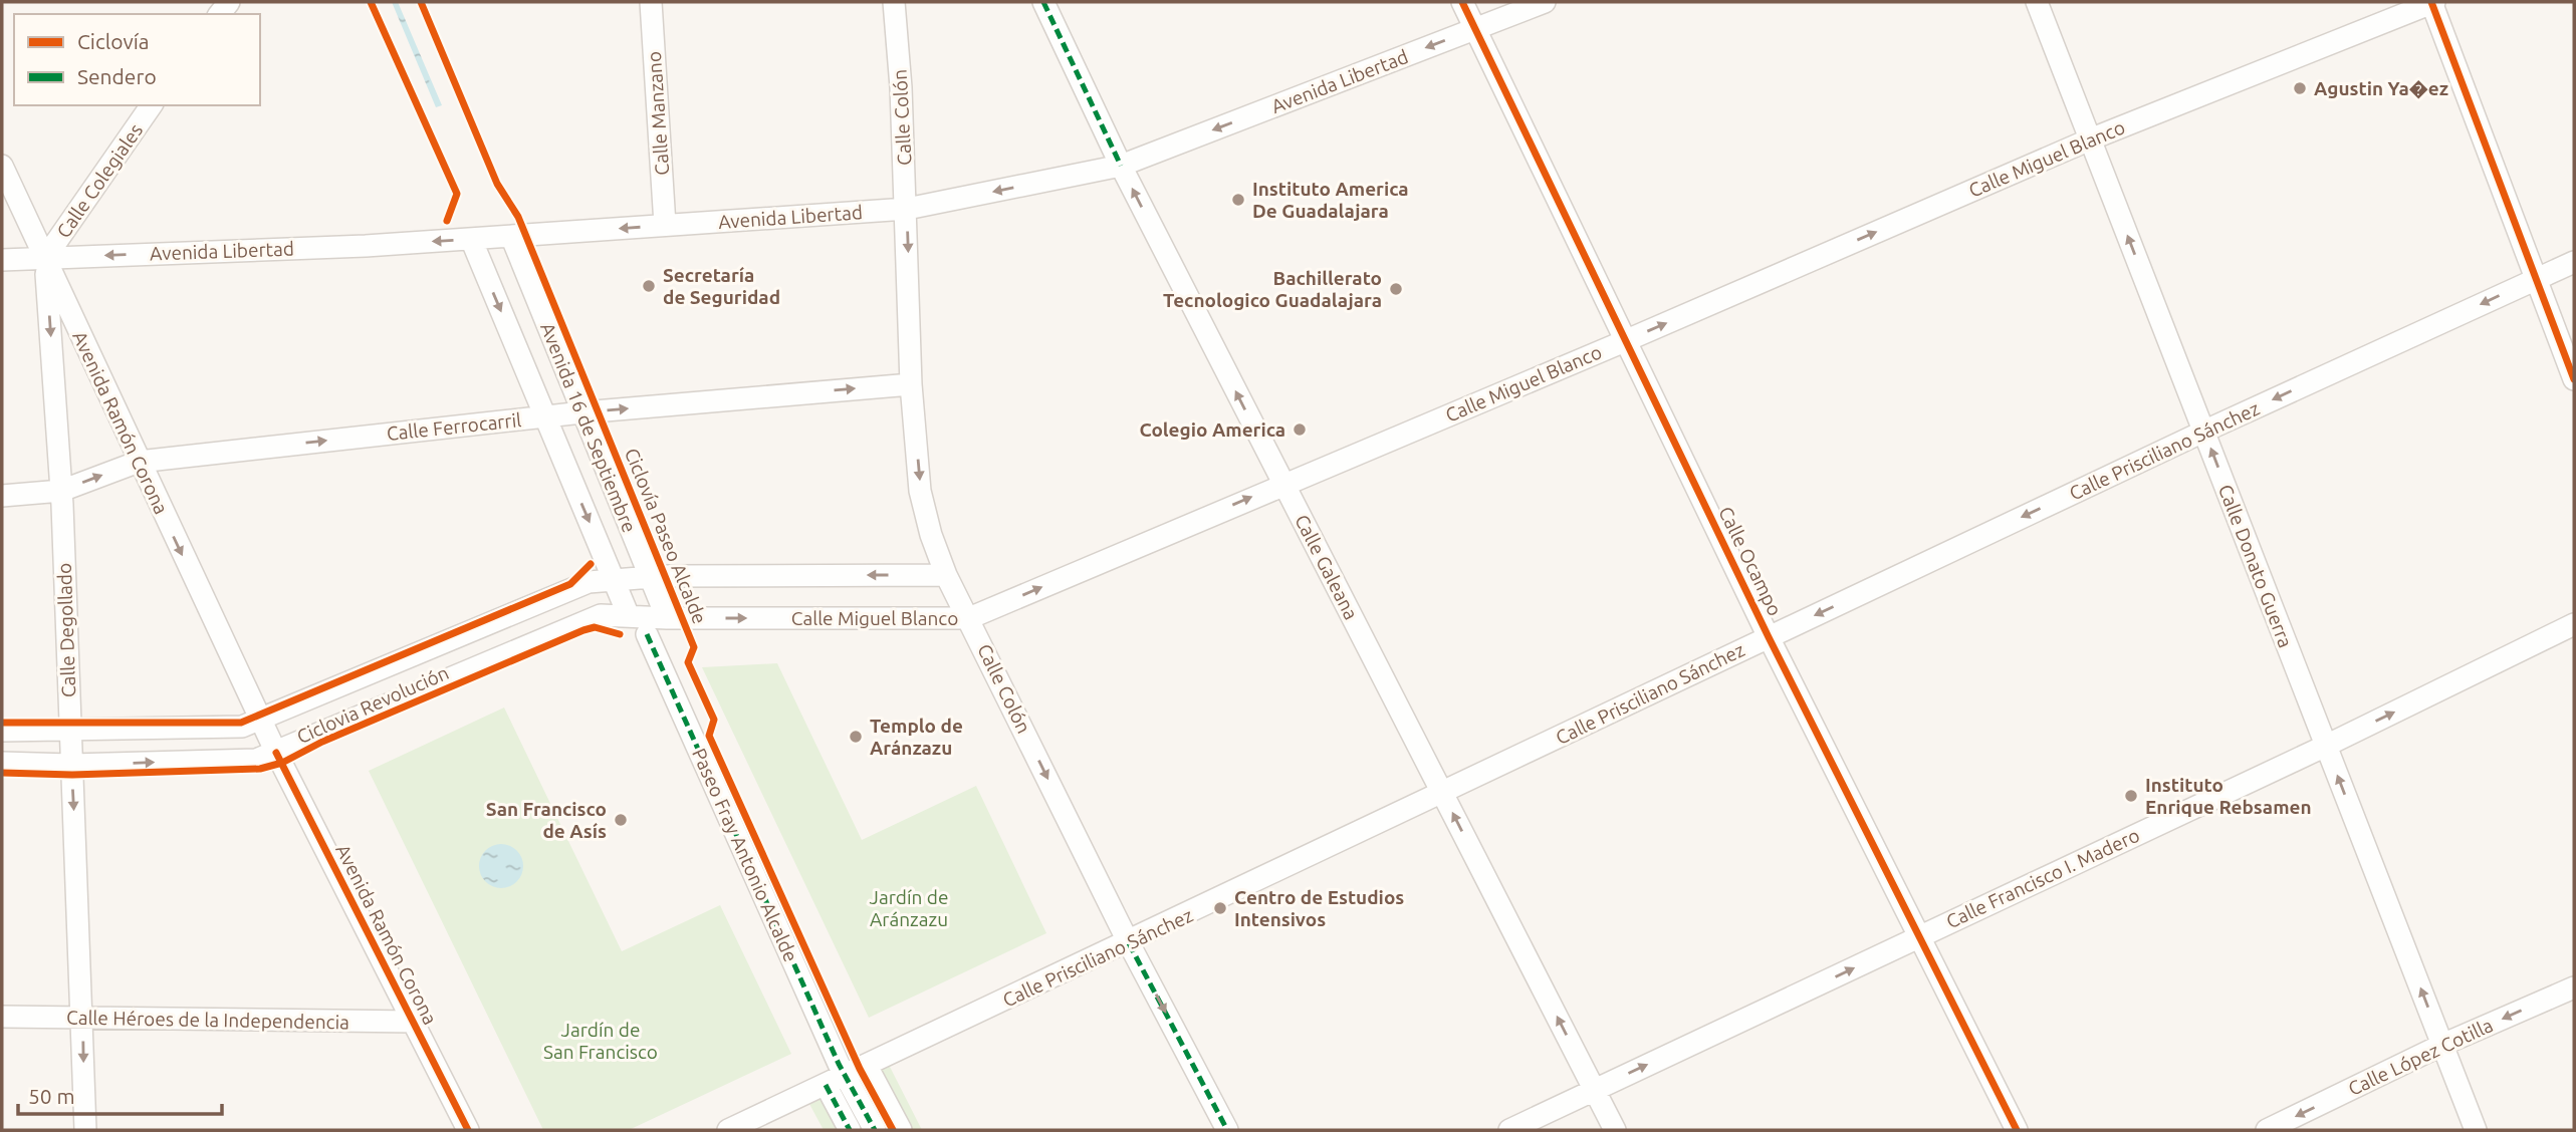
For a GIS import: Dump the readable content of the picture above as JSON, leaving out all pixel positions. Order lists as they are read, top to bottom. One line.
{"streets":{"street":["Avenida Libertad","Calle Manzano","Calle Colón","Calle Miguel Blanco","Calle Colegiales","Avenida Ramón Corona","Calle Ferrocarril","Avenida 16 de Septiembre","Calle Prisciliano Sánchez","Calle Ocampo","Calle Donato Guerra","Calle Galeana","Calle Degollado","Paseo Fray Antonio Alcalde","Calle Francisco I. Madero","Calle Héroes de la Independencia","Calle López Cotilla"],"cycle path":["Ciclovía Paseo Alcalde","Ciclovia Revolución"]},"crossings":[["Avenida Libertad","Calle Manzano"],["Avenida Libertad","Calle Colón"],["Avenida Libertad","Calle Colegiales"],["Avenida Libertad","Avenida Ramón Corona"],["Avenida Libertad","Avenida 16 de Septiembre"],["Avenida Libertad","Calle Ocampo"],["Avenida Libertad","Calle Galeana"],["Avenida Libertad","Calle Degollado"],["Calle Colón","Calle Miguel Blanco"],["Calle Colón","Calle Ferrocarril"],["Calle Colón","Calle Prisciliano Sánchez"],["Calle Miguel Blanco","Avenida Ramón Corona"],["Calle Miguel Blanco","Avenida 16 de Septiembre"],["Calle Miguel Blanco","Calle Ocampo"],["Calle Miguel Blanco","Calle Donato Guerra"],["Calle Miguel Blanco","Calle Galeana"],["Calle Miguel Blanco","Calle Degollado"],["Calle Colegiales","Avenida Ramón Corona"],["Calle Colegiales","Calle Degollado"],["Avenida Ramón Corona","Calle Ferrocarril"],["Avenida Ramón Corona","Calle Degollado"],["Avenida Ramón Corona","Calle Héroes de la Independencia"],["Calle Ferrocarril","Avenida 16 de Septiembre"],["Calle Ferrocarril","Calle Degollado"],["Calle Prisciliano Sánchez","Calle Ocampo"],["Calle Prisciliano Sánchez","Calle Donato Guerra"],["Calle Prisciliano Sánchez","Calle Galeana"],["Calle Prisciliano Sánchez","Paseo Fray Antonio Alcalde"],["Calle Ocampo","Calle Francisco I. Madero"],["Calle Donato Guerra","Calle Francisco I. Madero"],["Calle Donato Guerra","Calle López Cotilla"],["Calle Galeana","Calle Francisco I. Madero"],["Calle Degollado","Calle Héroes de la Independencia"]],"one_way":["Avenida Libertad","Calle Colón","Calle Prisciliano Sánchez","Calle Donato Guerra","Calle Galeana","Calle Degollado","Calle Francisco I. Madero","Calle López Cotilla"],"parks":["Jardín de Aránzazu","Jardín de San Francisco"],"places":["Agustin Ya�ez","Instituto America De Guadalajara","Secretaría de Seguridad","Bachillerato Tecnologico Guadalajara","Colegio America","Templo de Aránzazu","Instituto Enrique Rebsamen","San Francisco de Asís","Centro de Estudios Intensivos"],"legend":["Ciclovía","Sendero"],"scale_bar":"50 m"}
